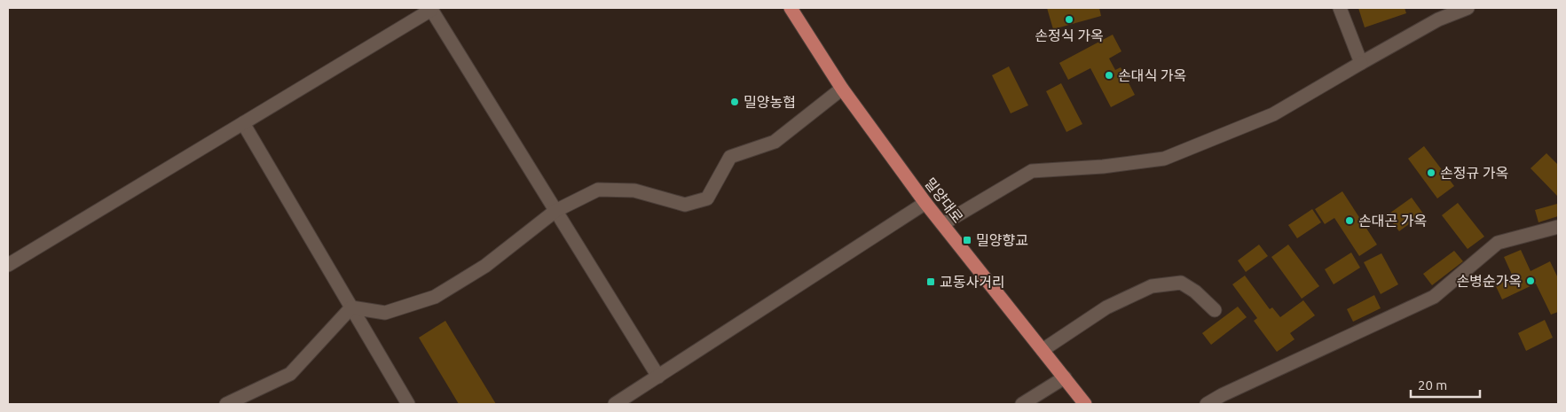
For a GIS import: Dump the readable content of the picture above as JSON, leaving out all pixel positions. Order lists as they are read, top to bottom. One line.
{"streets":{"main road":["밀양대로"]},"places":{"other":["손정식 가옥","손대식 가옥","밀양농협","손정규 가옥","손대곤 가옥","손병순가옥"],"transit":["밀양향교","교동사거리"]},"scale_bar":"20 m"}
